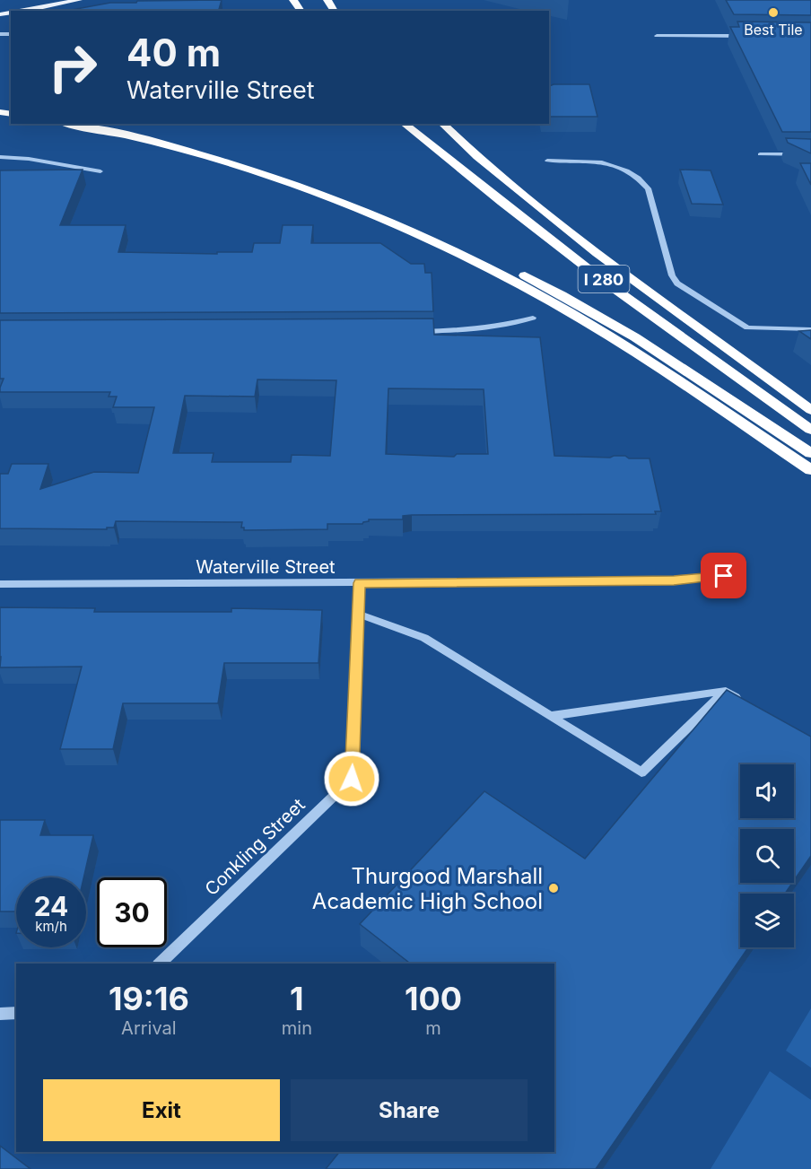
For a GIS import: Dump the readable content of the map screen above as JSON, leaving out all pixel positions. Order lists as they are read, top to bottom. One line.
{"streets":{"highway":["I 280"],"street":["Waterville Street","Conkling Street"]},"crossings":[["Waterville Street","Conkling Street"]],"places":["Best Tile","Thurgood Marshall Academic High School"],"page":{"turn":["40 m","Waterville Street"],"speed":"24 km/h","limit":"30","eta":["19:16","Arrival","1","min","100","m"],"buttons":["Exit","Share"]}}
